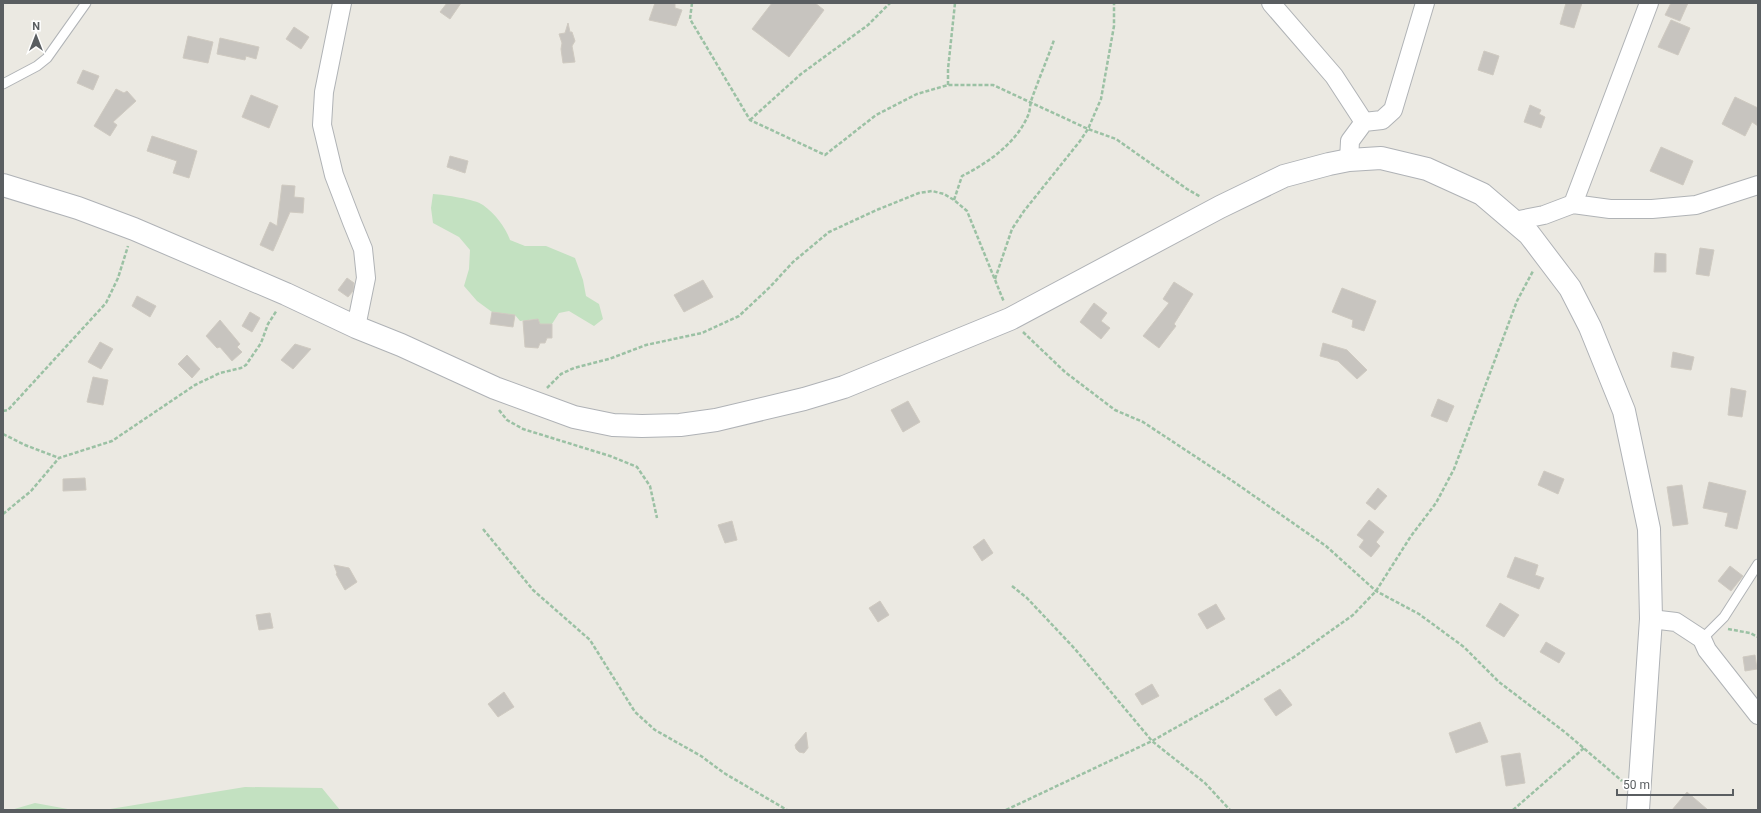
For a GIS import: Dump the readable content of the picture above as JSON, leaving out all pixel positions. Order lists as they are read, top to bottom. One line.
{"scale_bar":"50 m","north":"top"}
